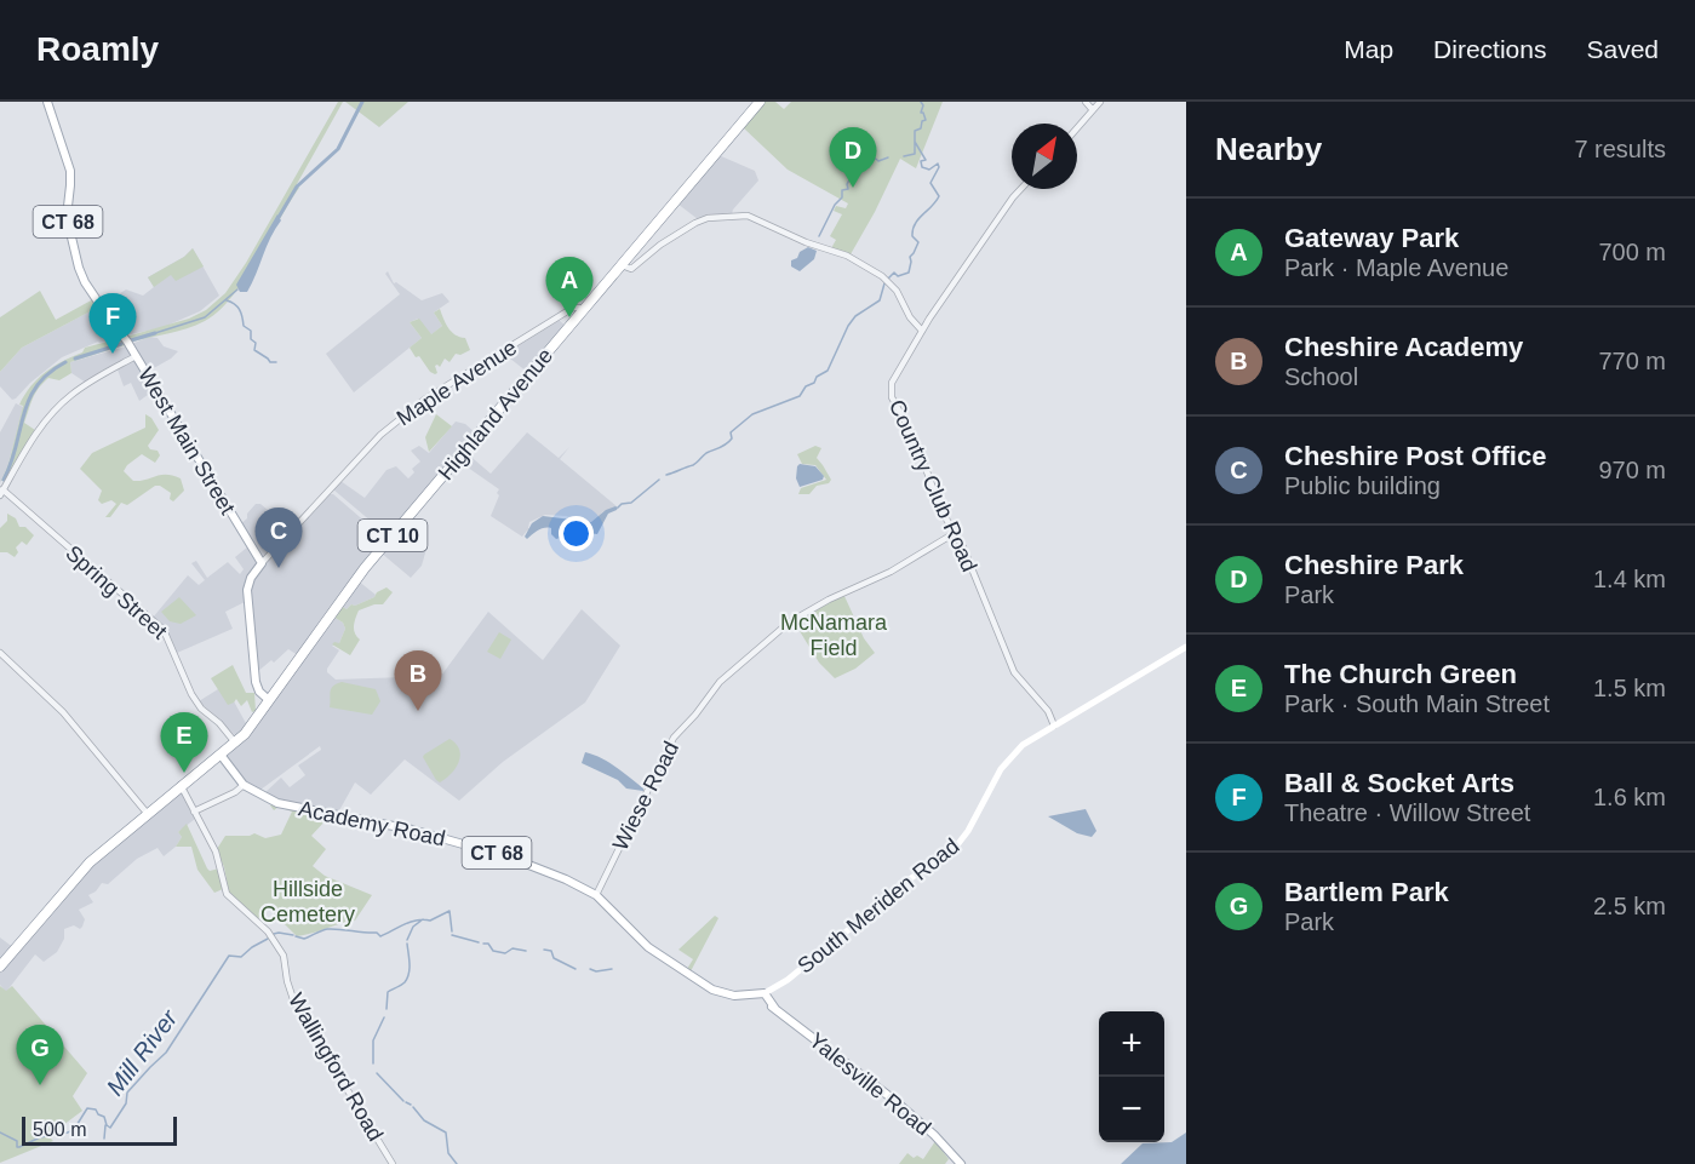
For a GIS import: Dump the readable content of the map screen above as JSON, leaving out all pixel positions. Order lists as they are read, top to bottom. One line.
{"streets":{"highway":["Highland Avenue","CT 10"],"main road":["CT 68","West Main Street","Academy Road","South Meriden Road","Yalesville Road"],"street":["Maple Avenue","Country Club Road","Spring Street","Wiese Road","Wallingford Road"]},"crossings":[["Maple Avenue","Highland Avenue"],["Maple Avenue","West Main Street"],["Highland Avenue","CT 10"],["Country Club Road","Wiese Road"],["Country Club Road","South Meriden Road"],["CT 10","Spring Street"],["CT 10","Academy Road"],["CT 10","Wallingford Road"],["Wiese Road","Academy Road"],["Academy Road","South Meriden Road"],["Academy Road","Yalesville Road"],["South Meriden Road","Yalesville Road"]],"water":["Mill River"],"parks":["McNamara Field","Hillside Cemetery"],"scale_bar":"500 m","north":"top right","page":{"header":"Roamly","nav":["Map","Directions","Saved"],"heading":["Nearby","7 results"],"pins":["D","A","F","C","B","E","G"],"list":[{"mark":"A","name":"Gateway Park","note":"Park · Maple Avenue","value":"700 m"},{"mark":"B","name":"Cheshire Academy","note":"School","value":"770 m"},{"mark":"C","name":"Cheshire Post Office","note":"Public building","value":"970 m"},{"mark":"D","name":"Cheshire Park","note":"Park","value":"1.4 km"},{"mark":"E","name":"The Church Green","note":"Park · South Main Street","value":"1.5 km"},{"mark":"F","name":"Ball & Socket Arts","note":"Theatre · Willow Street","value":"1.6 km"},{"mark":"G","name":"Bartlem Park","note":"Park","value":"2.5 km"}],"map_buttons":["+","−"],"scale":"500 m"}}
